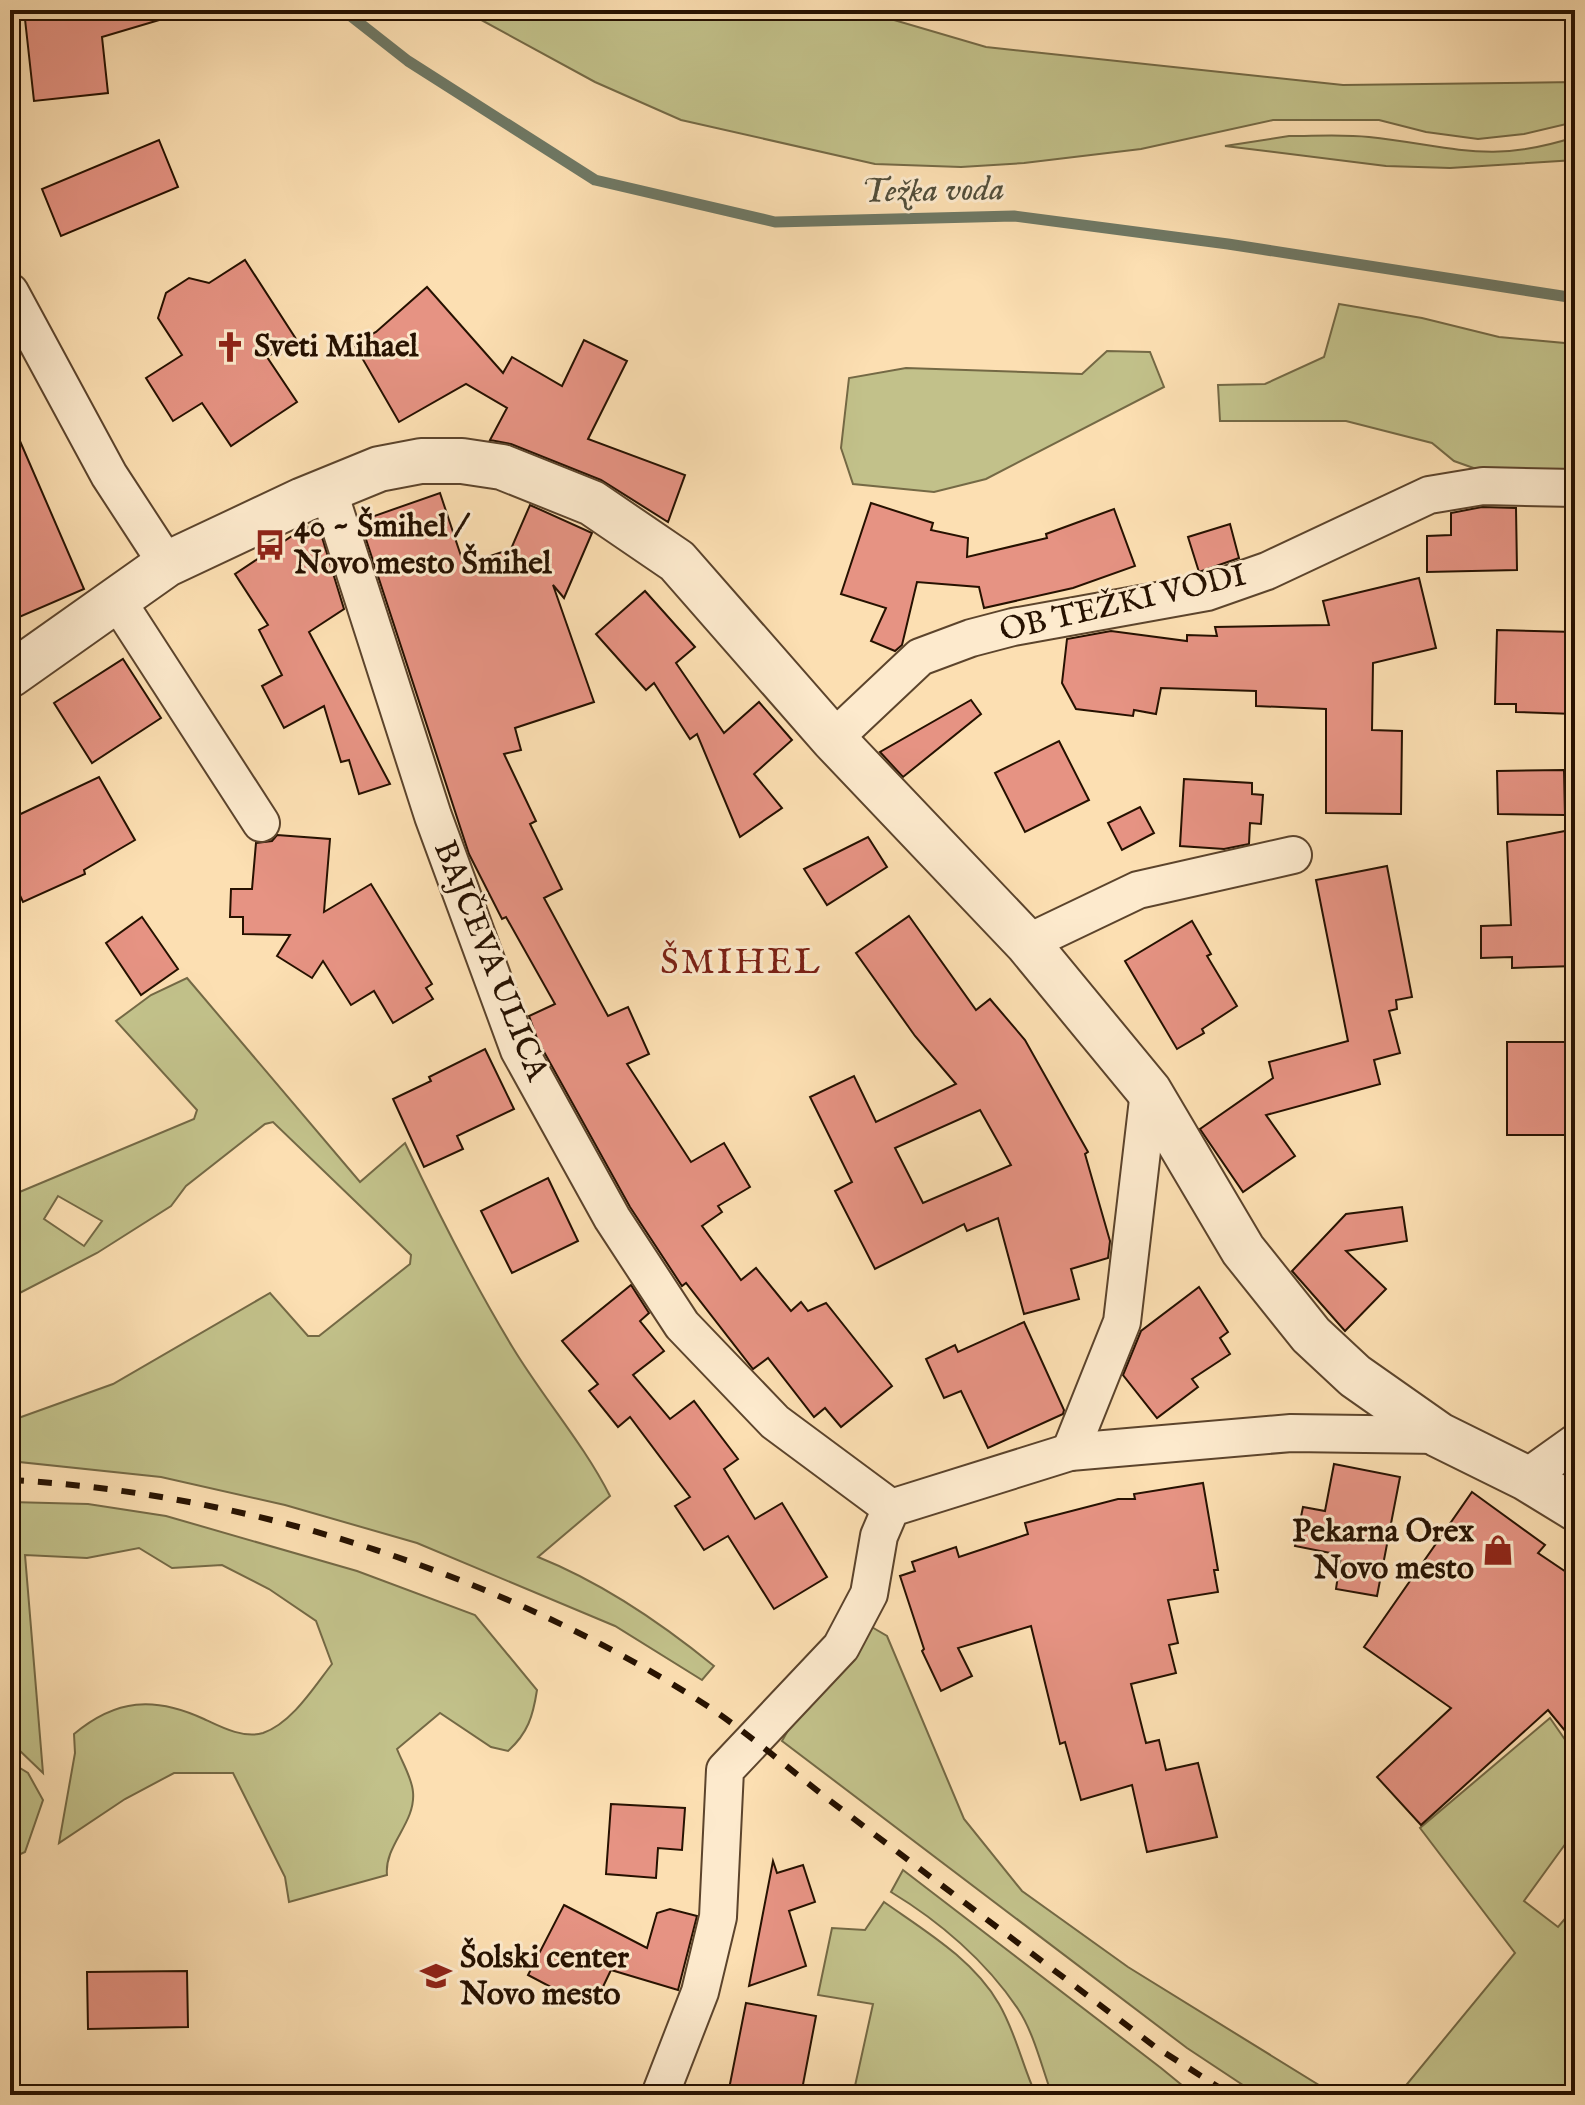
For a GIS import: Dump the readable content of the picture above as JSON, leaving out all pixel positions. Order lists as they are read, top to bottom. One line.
{"streets":{"street":["OB TEŽKI VODI","BAJČEVA ULICA"]},"districts":["ŠMIHEL"],"water":["Težka voda"],"places":{"church":["Sveti Mihael"],"bus stop":["40 ~ Šmihel / Novo mesto Šmihel"],"shop":["Pekarna Orex Novo mesto"],"school or university":["Šolski center Novo mesto"]}}
